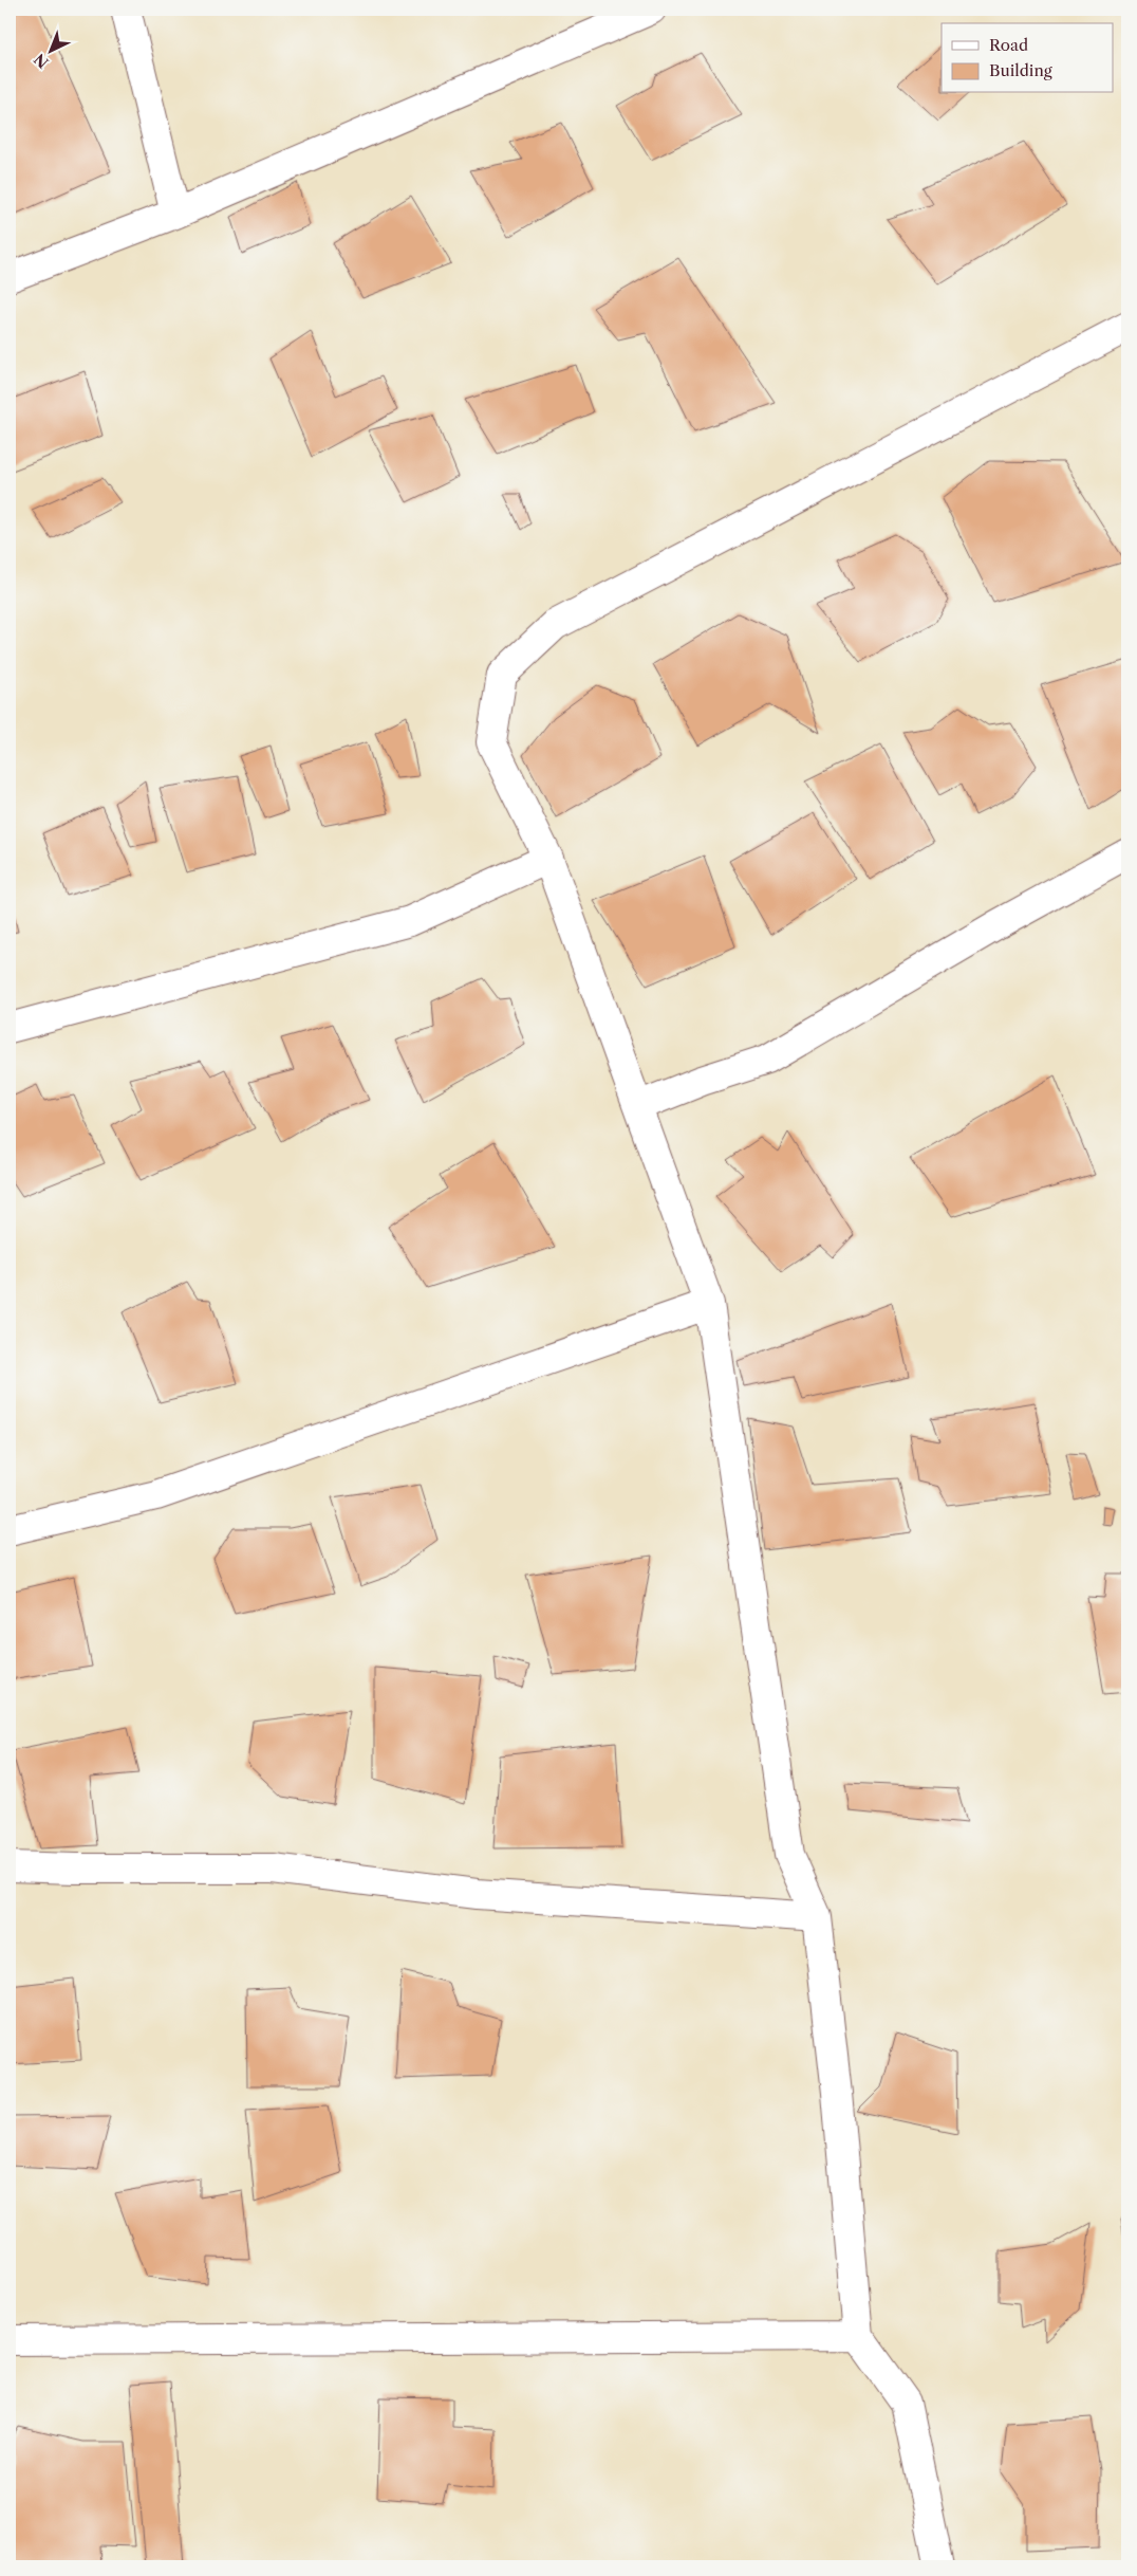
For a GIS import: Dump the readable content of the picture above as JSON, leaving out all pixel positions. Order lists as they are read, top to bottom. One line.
{"legend":["Road","Building"],"north":"bottom left"}
